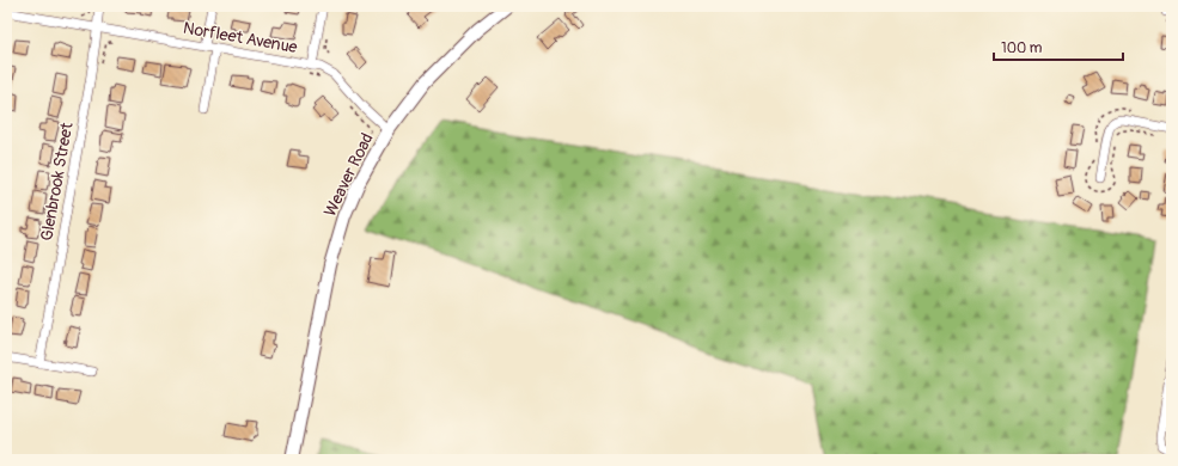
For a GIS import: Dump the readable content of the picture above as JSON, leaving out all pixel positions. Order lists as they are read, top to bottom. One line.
{"streets":{"main road":["Weaver Road"],"street":["Norfleet Avenue","Glenbrook Street"]},"crossings":[["Norfleet Avenue","Weaver Road"],["Norfleet Avenue","Glenbrook Street"]],"scale_bar":"100 m"}
